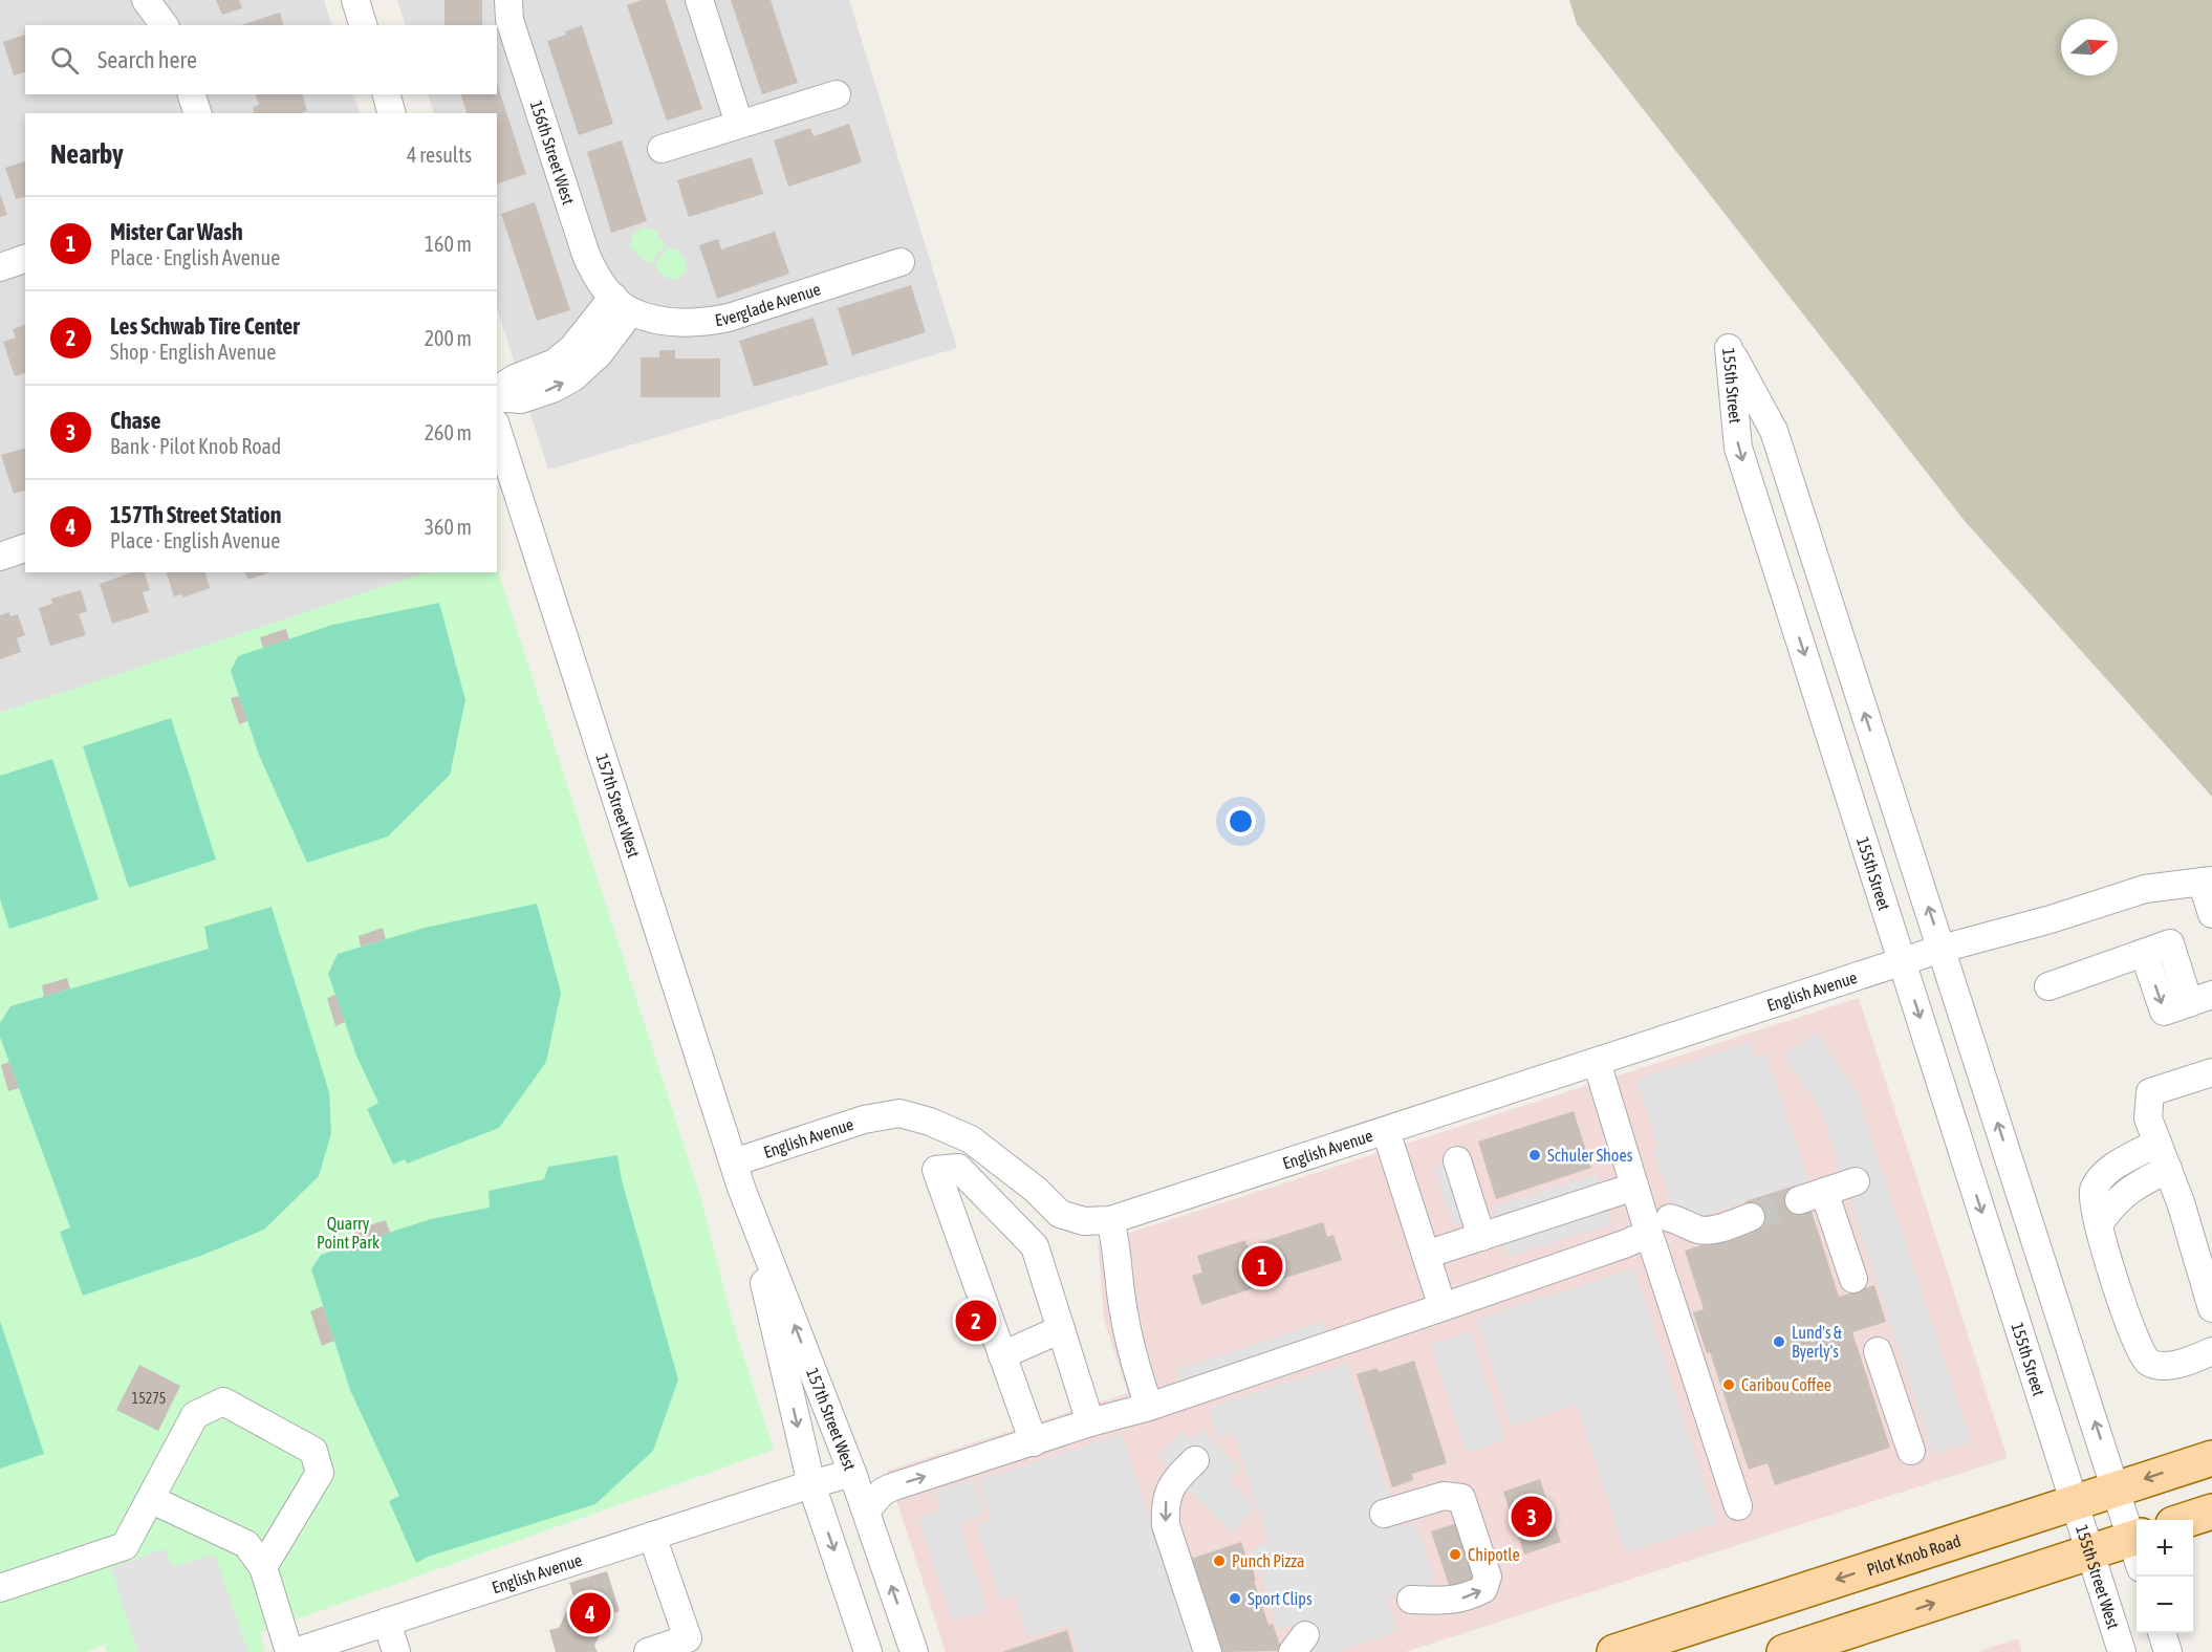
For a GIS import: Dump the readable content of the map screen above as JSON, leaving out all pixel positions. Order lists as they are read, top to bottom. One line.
{"streets":{"main road":["Pilot Knob Road"],"street":["156th Street West","Everglade Avenue","155th Street","157th Street West","English Avenue","155th Street West"]},"crossings":[["156th Street West","Everglade Avenue"],["155th Street","English Avenue"],["155th Street","Pilot Knob Road"],["155th Street","155th Street West"],["157th Street West","English Avenue"],["Pilot Knob Road","155th Street West"]],"parks":["Quarry Point Park"],"places":["Schuler Shoes","Lund's & Byerly's","Caribou Coffee","Chipotle","Punch Pizza","Sport Clips"],"house_numbers":["15275"],"north":"right","page":{"search":"Search here","heading":["Nearby","4 results"],"list":[{"mark":"1","name":"Mister Car Wash","note":"Place · English Avenue","value":"160 m"},{"mark":"2","name":"Les Schwab Tire Center","note":"Shop · English Avenue","value":"200 m"},{"mark":"3","name":"Chase","note":"Bank · Pilot Knob Road","value":"260 m"},{"mark":"4","name":"157Th Street Station","note":"Place · English Avenue","value":"360 m"}],"pins":["1","2","3","4"],"map_buttons":["+","−"]}}
